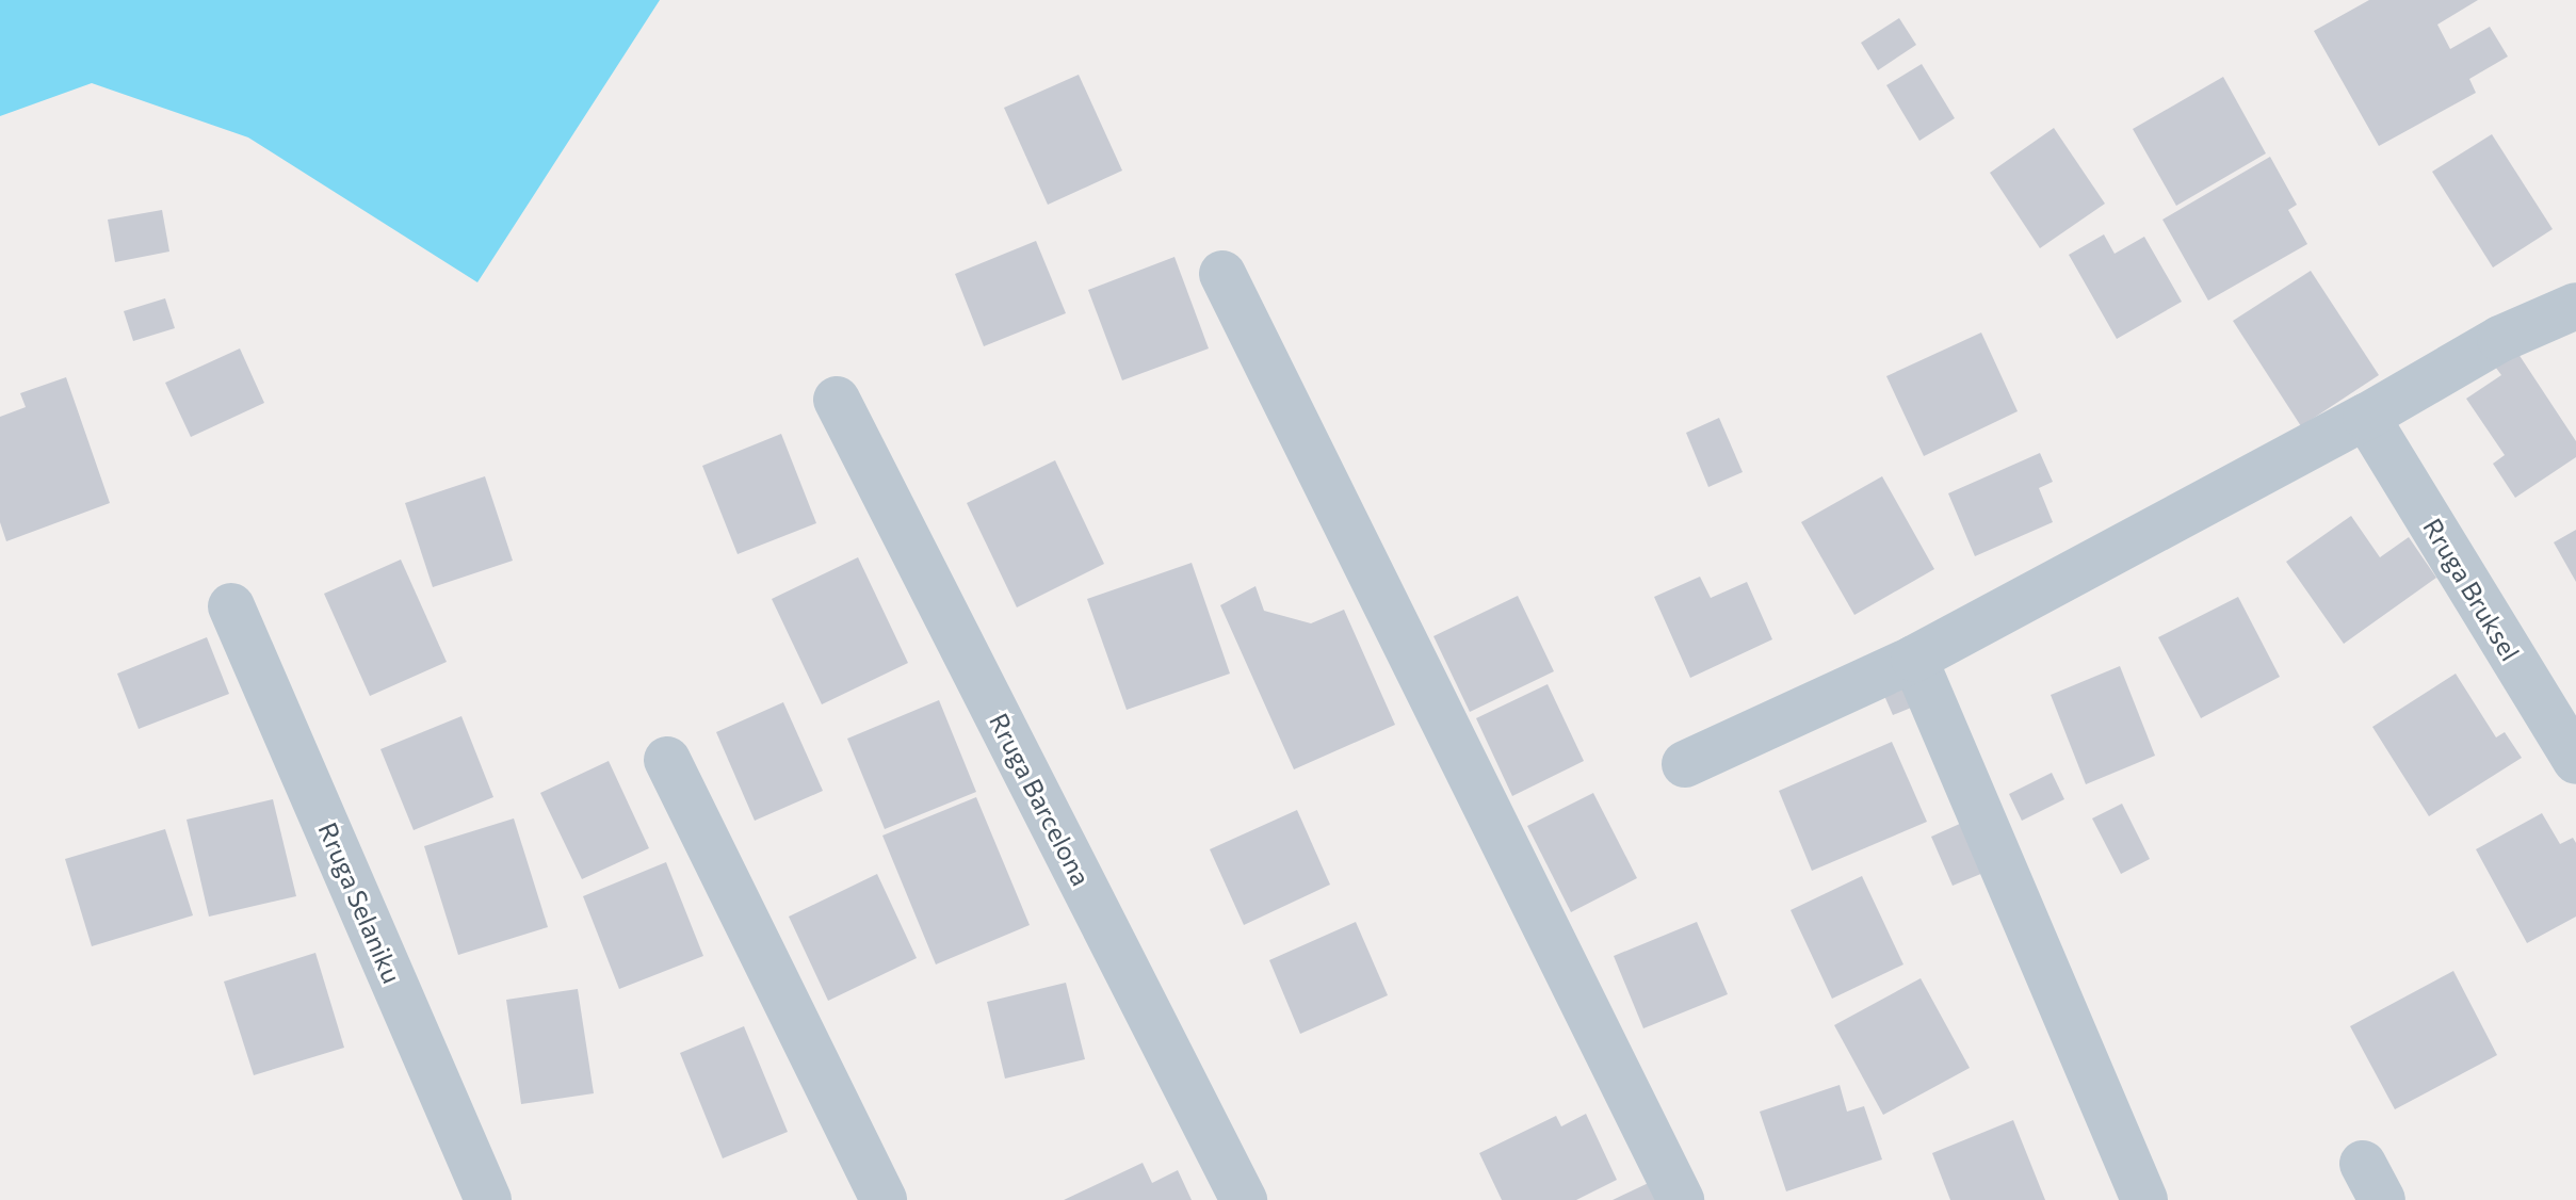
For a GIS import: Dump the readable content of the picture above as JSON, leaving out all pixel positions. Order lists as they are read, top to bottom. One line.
{"streets":{"street":["Rruga Bruksel","Rruga Barcelona","Rruga Selaniku"]}}
